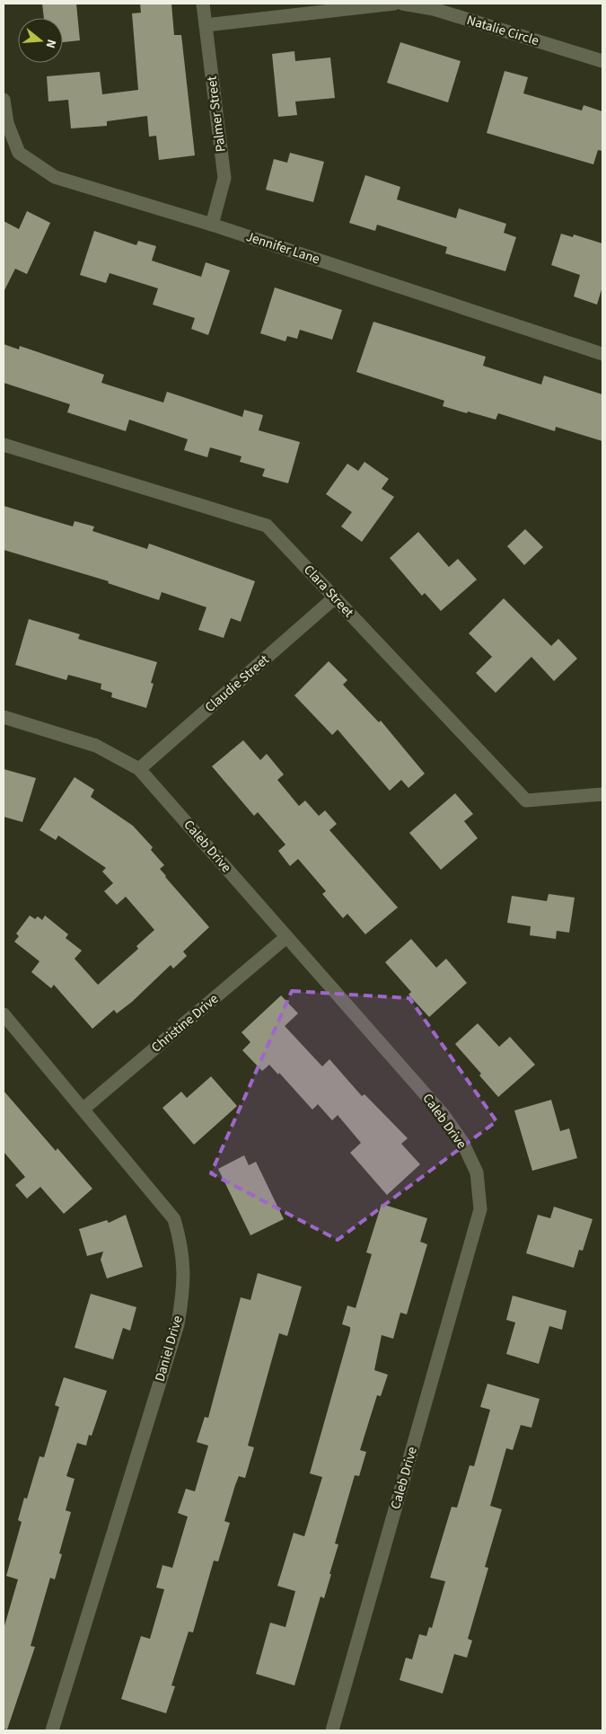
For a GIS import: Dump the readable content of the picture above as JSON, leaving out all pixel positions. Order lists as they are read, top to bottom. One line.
{"streets":{"street":["Natalie Circle","Palmer Street","Jennifer Lane","Clara Street","Claudie Street","Caleb Drive","Christine Drive","Daniel Drive"]},"crossings":[["Palmer Street","Jennifer Lane"],["Clara Street","Claudie Street"],["Claudie Street","Caleb Drive"],["Caleb Drive","Christine Drive"],["Christine Drive","Daniel Drive"]],"north":"right"}
